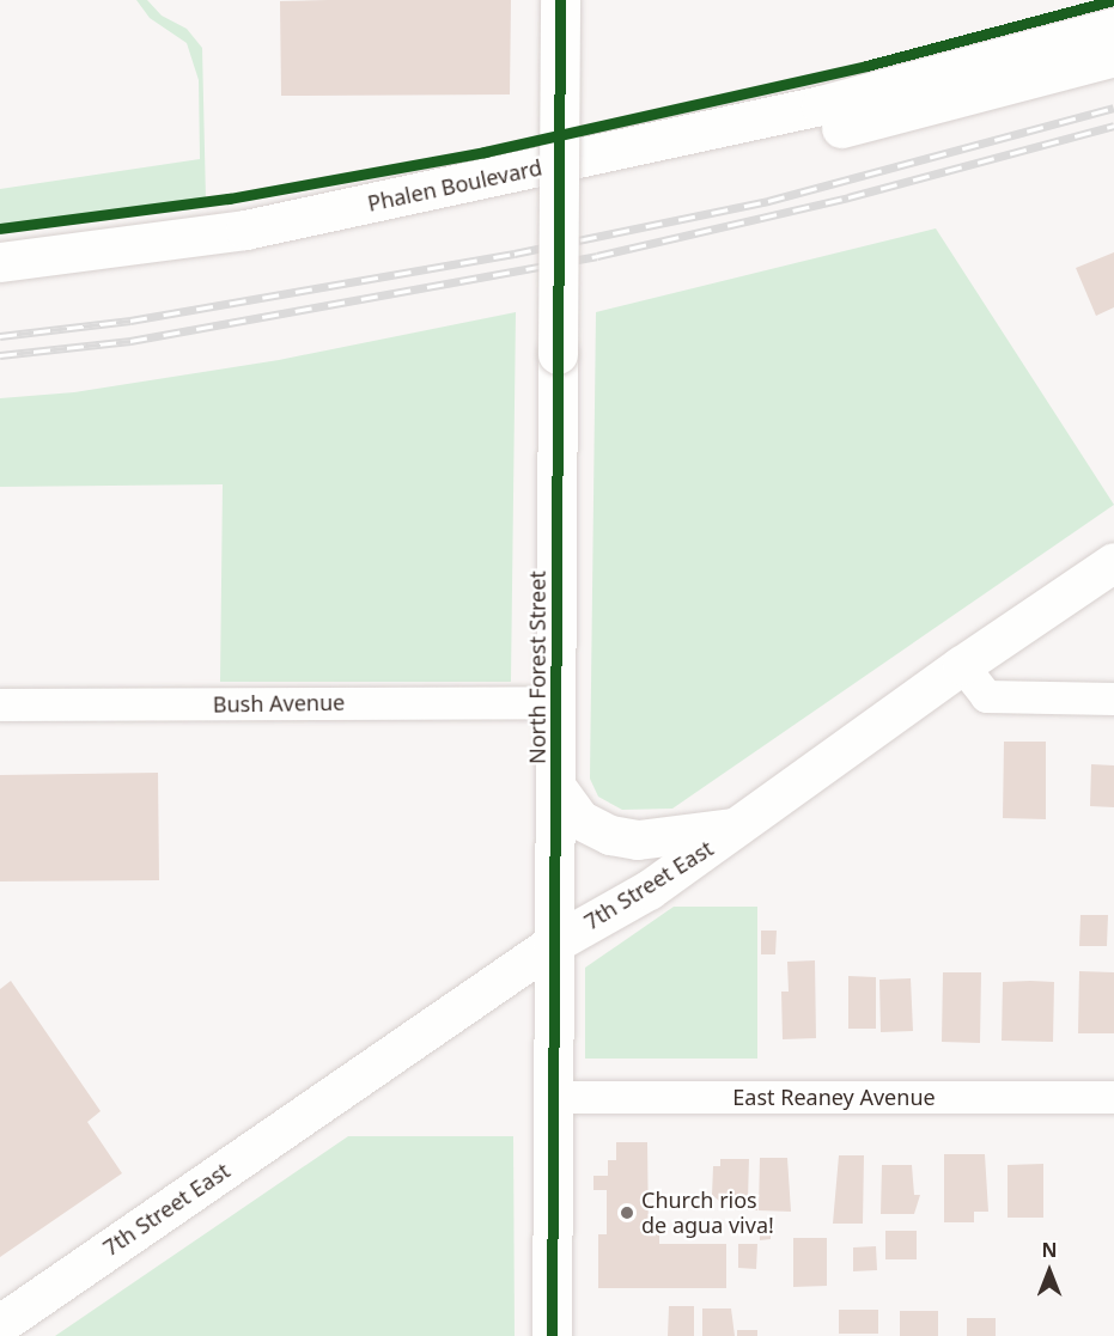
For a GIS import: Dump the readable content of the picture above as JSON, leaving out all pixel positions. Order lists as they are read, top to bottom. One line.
{"streets":{"street":["Phalen Boulevard","North Forest Street","Bush Avenue","7th Street East","East Reaney Avenue"]},"crossings":[["North Forest Street","Bush Avenue"],["North Forest Street","7th Street East"],["North Forest Street","East Reaney Avenue"]],"places":["Church rios de agua viva!"],"north":"top"}
